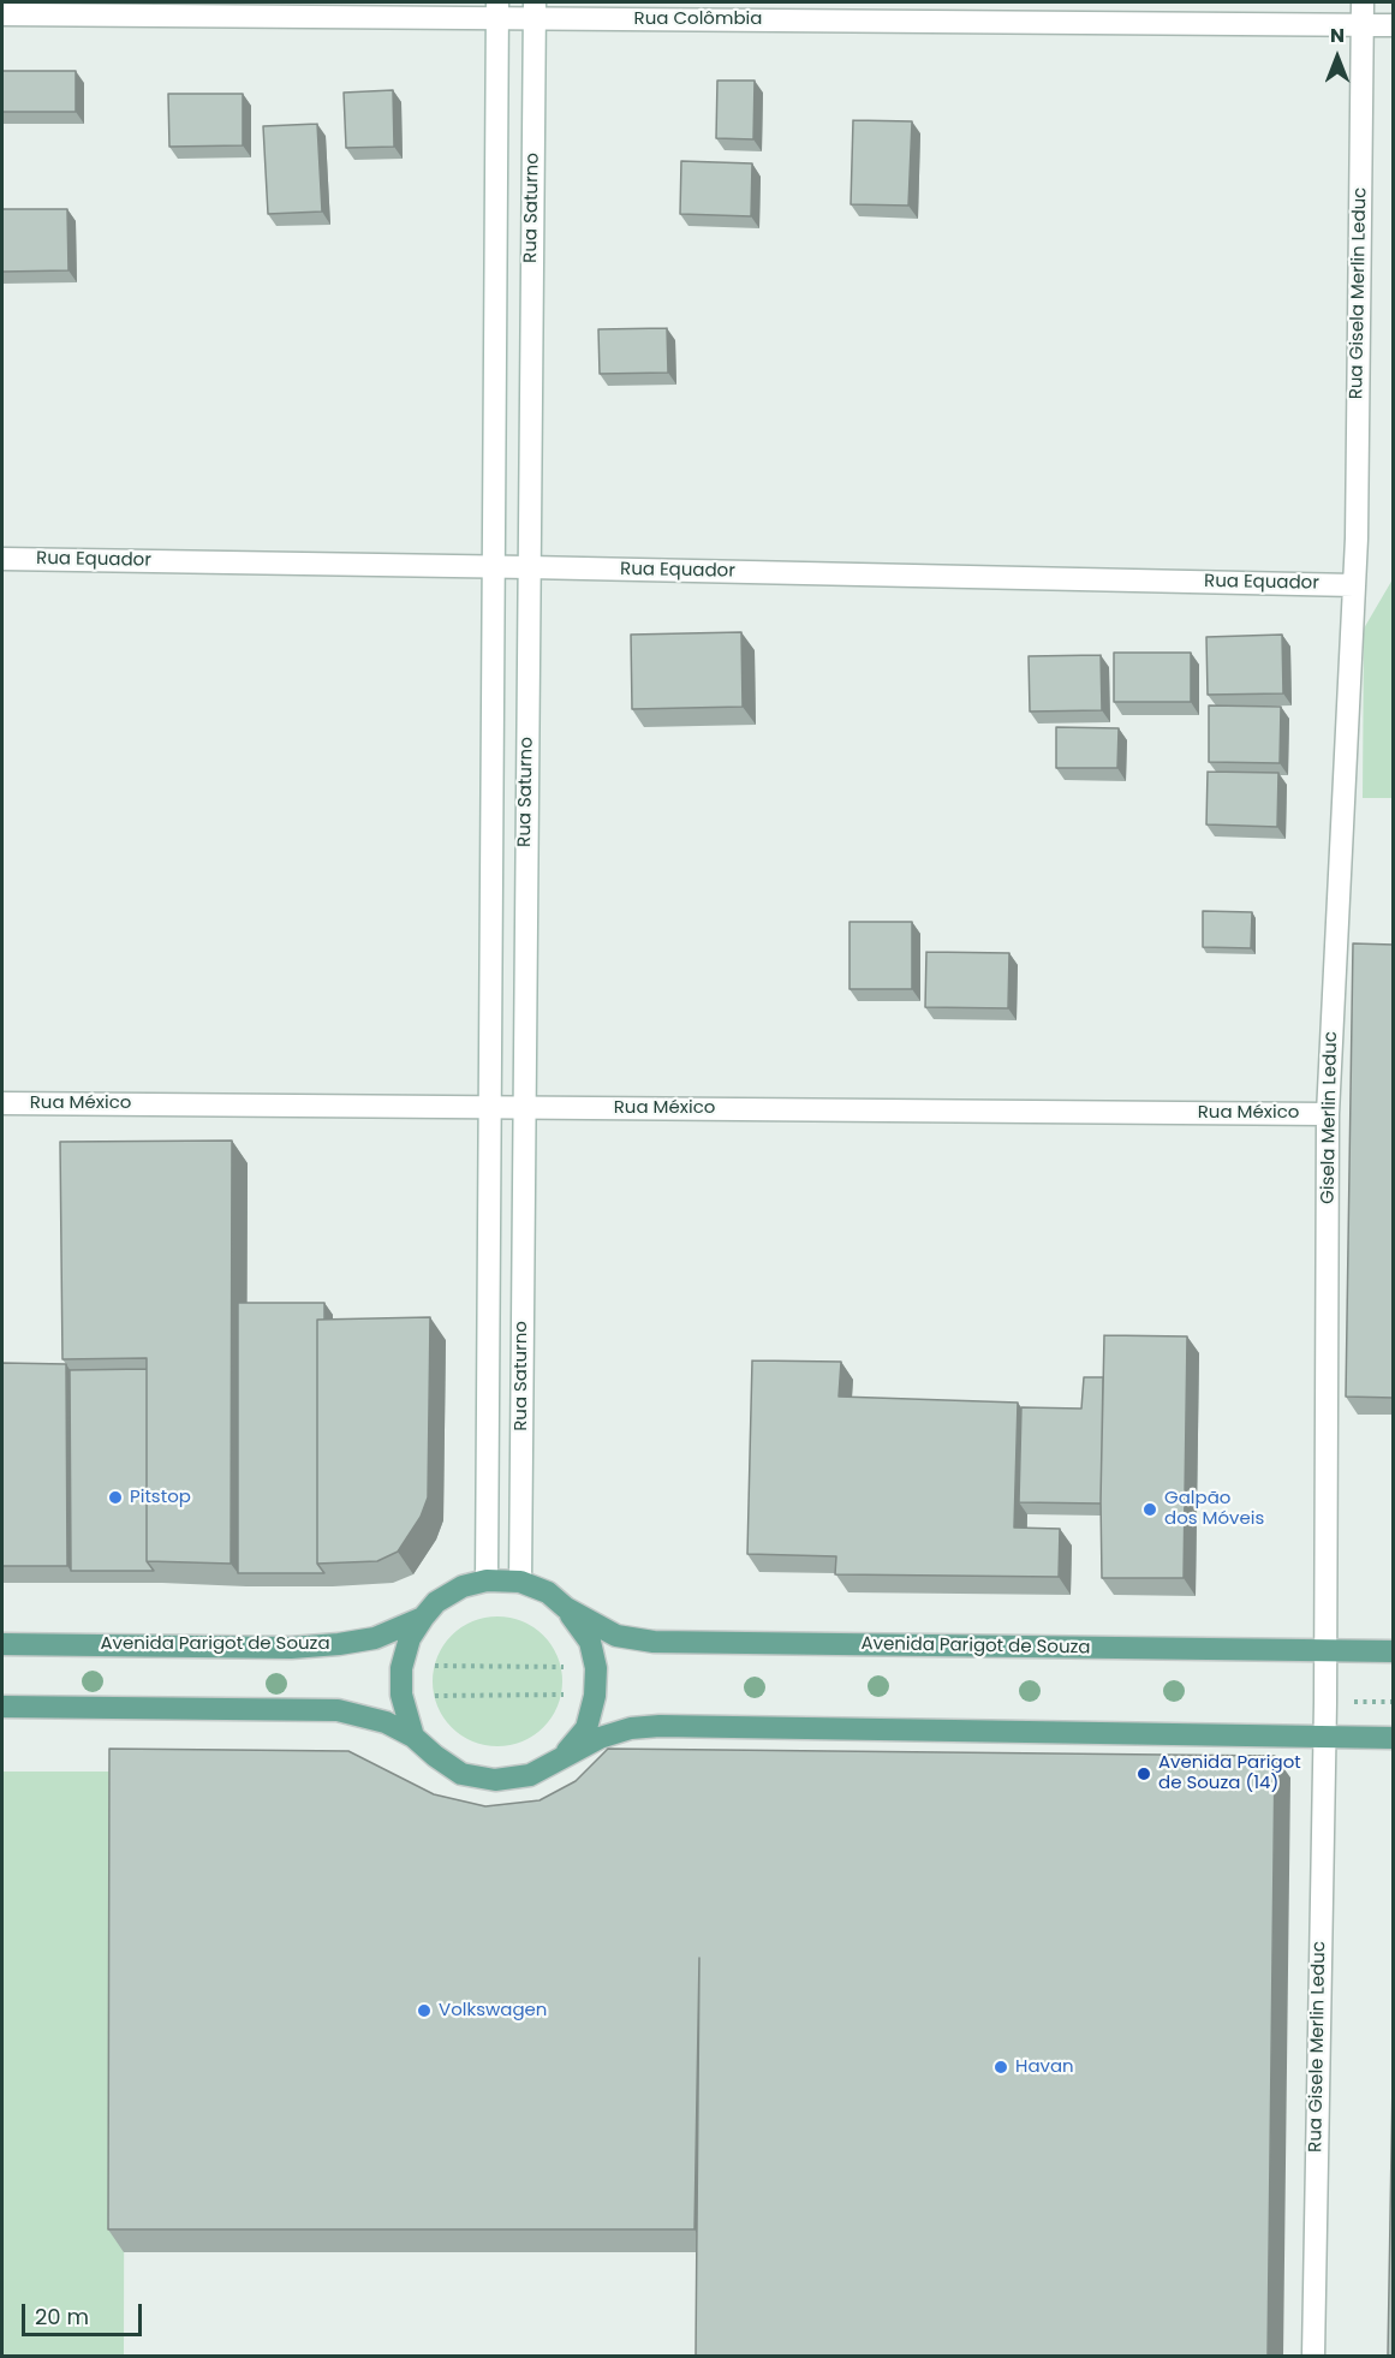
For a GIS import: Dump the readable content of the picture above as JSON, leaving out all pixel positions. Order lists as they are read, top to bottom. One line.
{"streets":{"main road":["Avenida Parigot de Souza"],"street":["Rua Colômbia","Rua Saturno","Rua Gisela Merlin Leduc","Rua Equador","Rua México","Gisela Merlin Leduc","Rua Gisele Merlin Leduc"]},"crossings":[["Rua Colômbia","Rua Saturno"],["Rua Colômbia","Rua Gisela Merlin Leduc"],["Rua Saturno","Rua Equador"],["Rua Saturno","Rua México"],["Rua Saturno","Avenida Parigot de Souza"],["Rua Gisela Merlin Leduc","Rua Equador"],["Rua Gisela Merlin Leduc","Gisela Merlin Leduc"],["Rua Equador","Gisela Merlin Leduc"],["Rua México","Gisela Merlin Leduc"],["Gisela Merlin Leduc","Avenida Parigot de Souza"],["Gisela Merlin Leduc","Rua Gisele Merlin Leduc"],["Avenida Parigot de Souza","Rua Gisele Merlin Leduc"]],"places":["Pitstop","Galpão dos Móveis","Avenida Parigot de Souza (14)","Volkswagen","Havan"],"scale_bar":"20 m","north":"top"}
